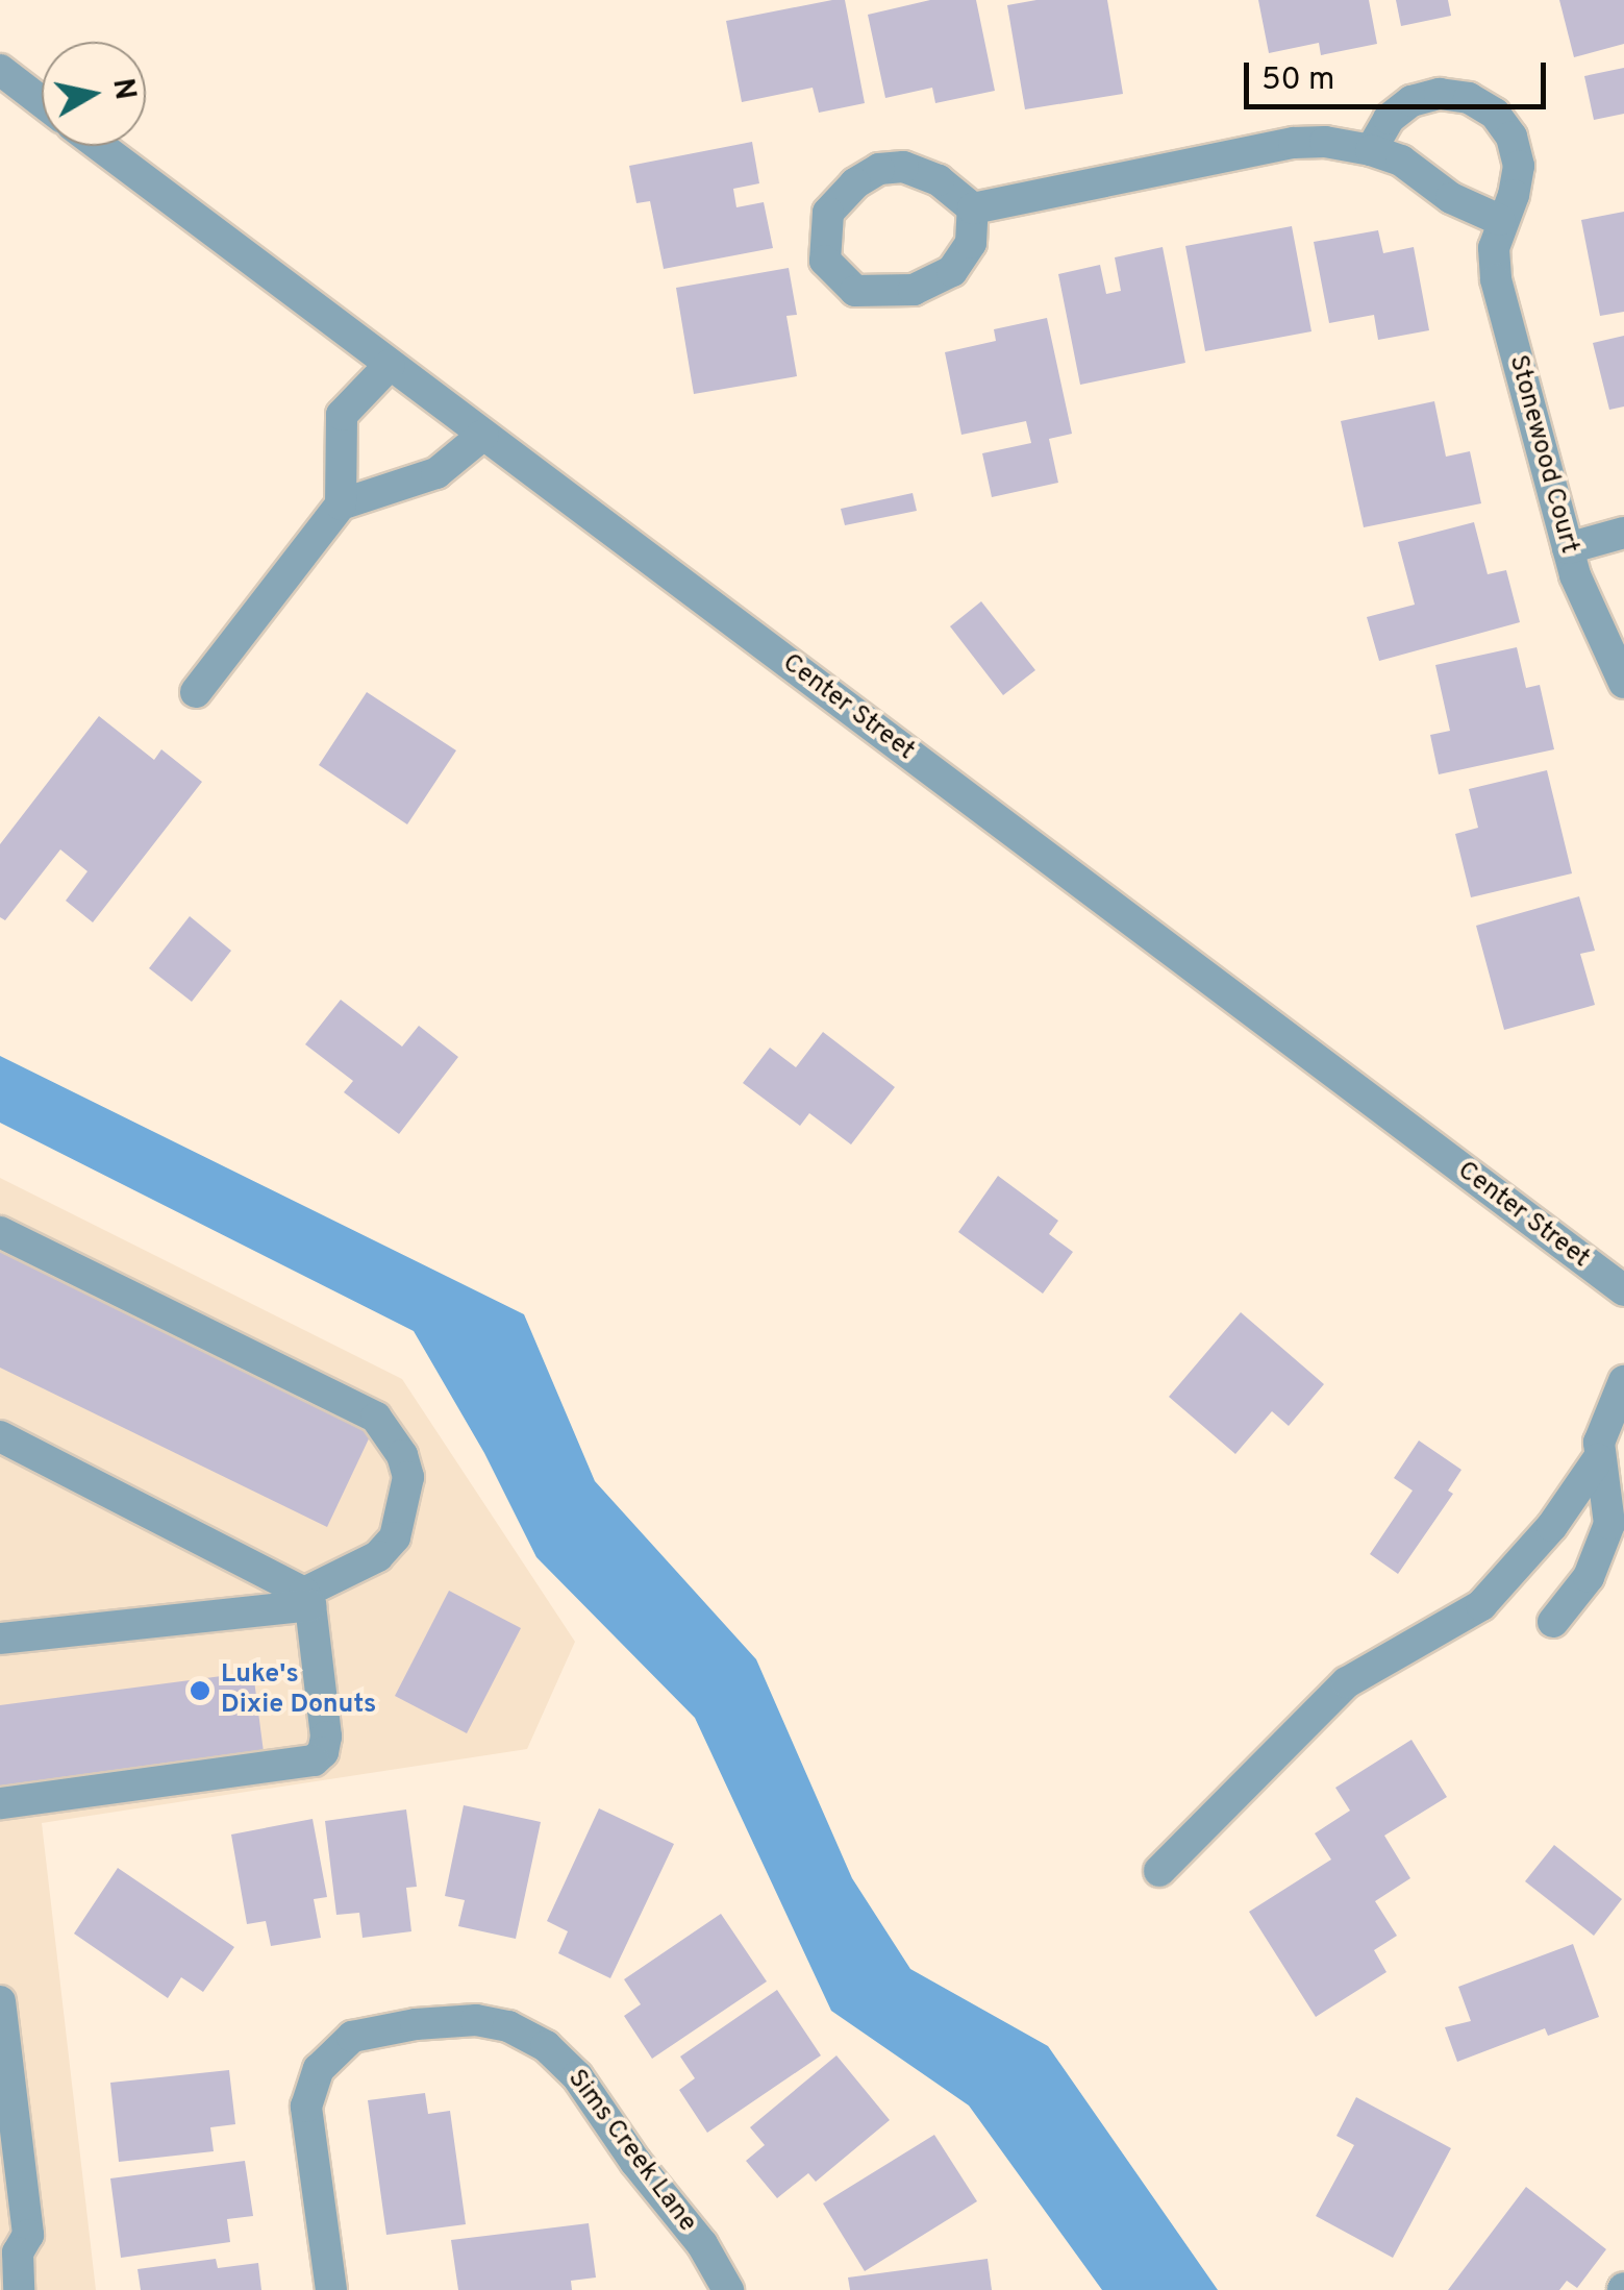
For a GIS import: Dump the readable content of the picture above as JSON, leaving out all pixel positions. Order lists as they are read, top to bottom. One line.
{"streets":{"street":["Stonewood Court","Center Street","Sims Creek Lane"]},"places":["Luke's Dixie Donuts"],"scale_bar":"50 m","north":"right"}
